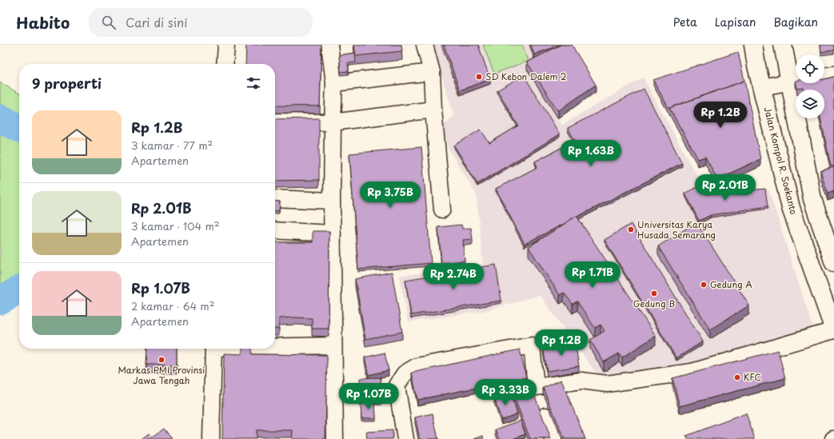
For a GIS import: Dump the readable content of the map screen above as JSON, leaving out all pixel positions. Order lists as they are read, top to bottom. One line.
{"streets":{"main road":["Jalan Kompol R. Soekanto"]},"places":["SD Kebon Dalem 2","Universitas Karya Husada Semarang","Gedung A","Gedung B","Markas PMI Provinsi Jawa Tengah","KFC"],"page":{"header":"Habito","search":"Cari di sini","nav":["Peta","Lapisan","Bagikan"],"heading":"9 properti","price":["Rp 1.2B","Rp 1.63B","Rp 2.01B","Rp 3.75B","Rp 1.71B","Rp 2.74B","Rp 1.2B","Rp 3.33B","Rp 1.07B"],"list":[{"name":"Rp 1.2B","note":"3 kamar · 77 m² · Apartemen"},{"name":"Rp 2.01B","note":"3 kamar · 104 m² · Apartemen"},{"name":"Rp 1.07B","note":"2 kamar · 64 m² · Apartemen"}]}}
